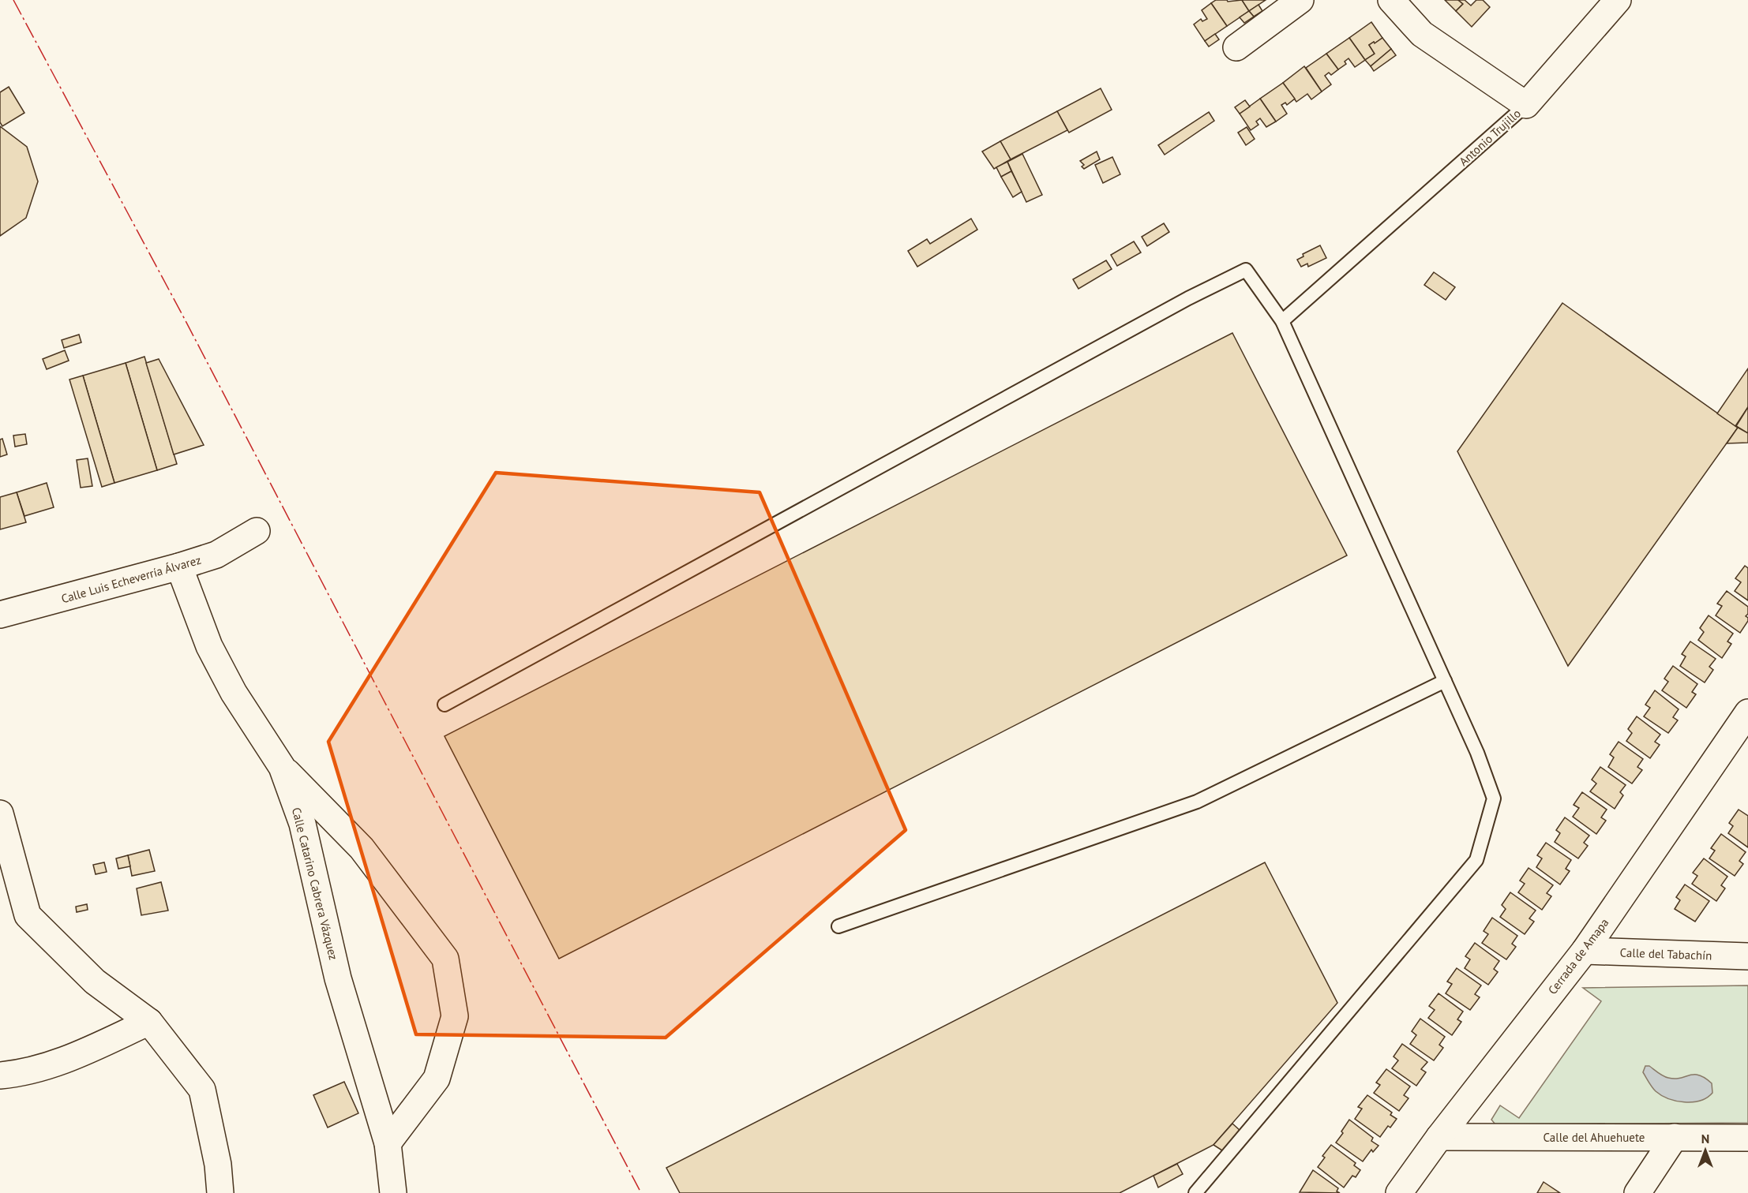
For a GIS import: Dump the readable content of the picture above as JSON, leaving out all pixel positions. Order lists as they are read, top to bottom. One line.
{"streets":{"street":["Antonio Trujillo","Calle Luis Echeverría Álvarez","Calle Catarino Cabrera Vázquez","Calle del Tabachín","Cerrada de Amapa","Calle del Ahuehuete"]},"crossings":[["Calle Luis Echeverría Álvarez","Calle Catarino Cabrera Vázquez"],["Calle del Tabachín","Cerrada de Amapa"],["Cerrada de Amapa","Calle del Ahuehuete"]],"north":"top"}
